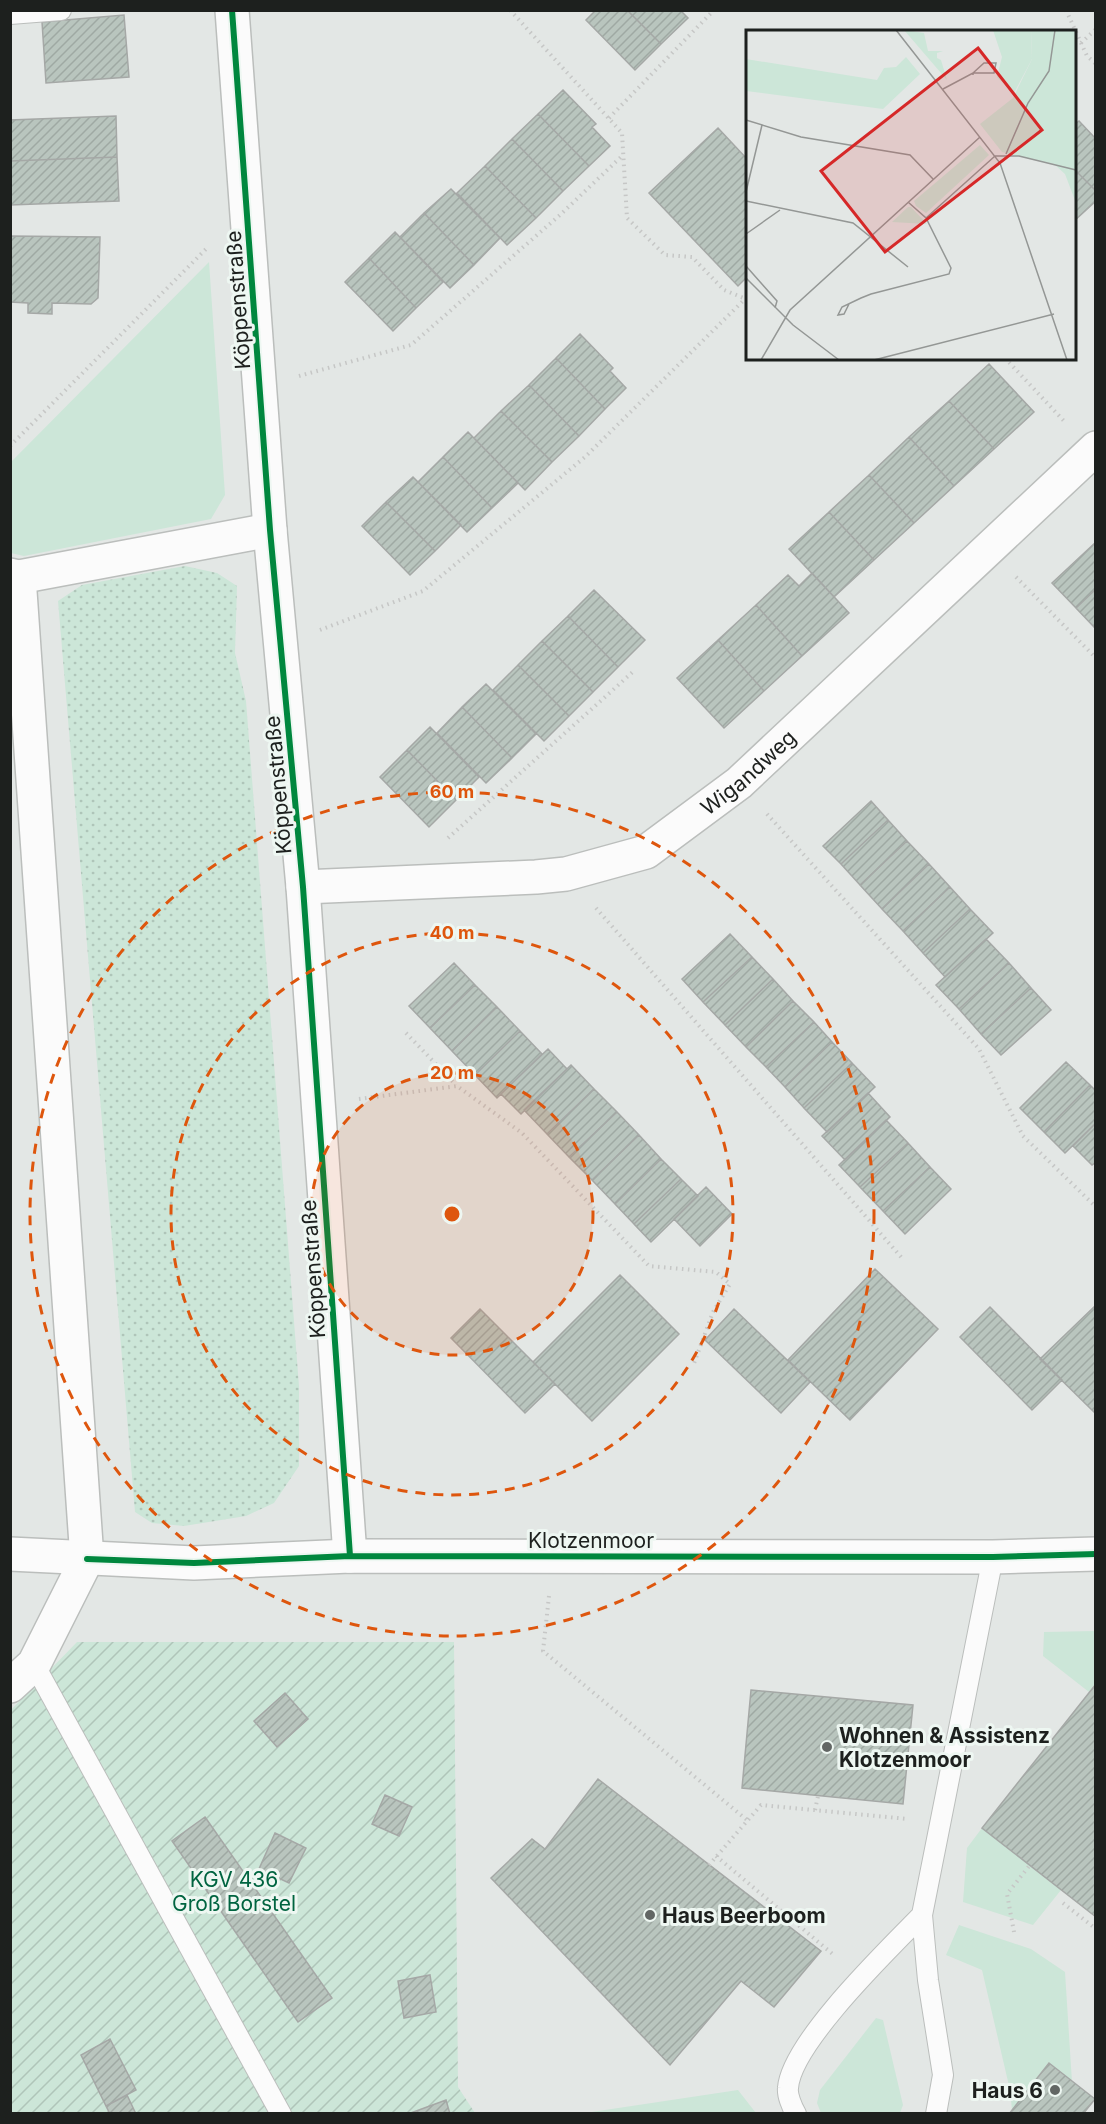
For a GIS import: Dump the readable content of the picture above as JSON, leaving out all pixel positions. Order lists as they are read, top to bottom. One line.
{"streets":{"street":["Köppenstraße","Wigandweg","Klotzenmoor"]},"crossings":[["Köppenstraße","Wigandweg"],["Köppenstraße","Klotzenmoor"]],"parks":["KGV 436 Groß Borstel"],"places":["Wohnen & Assistenz Klotzenmoor","Haus Beerboom","Haus 6"],"rings":["60 m","40 m","20 m"]}
